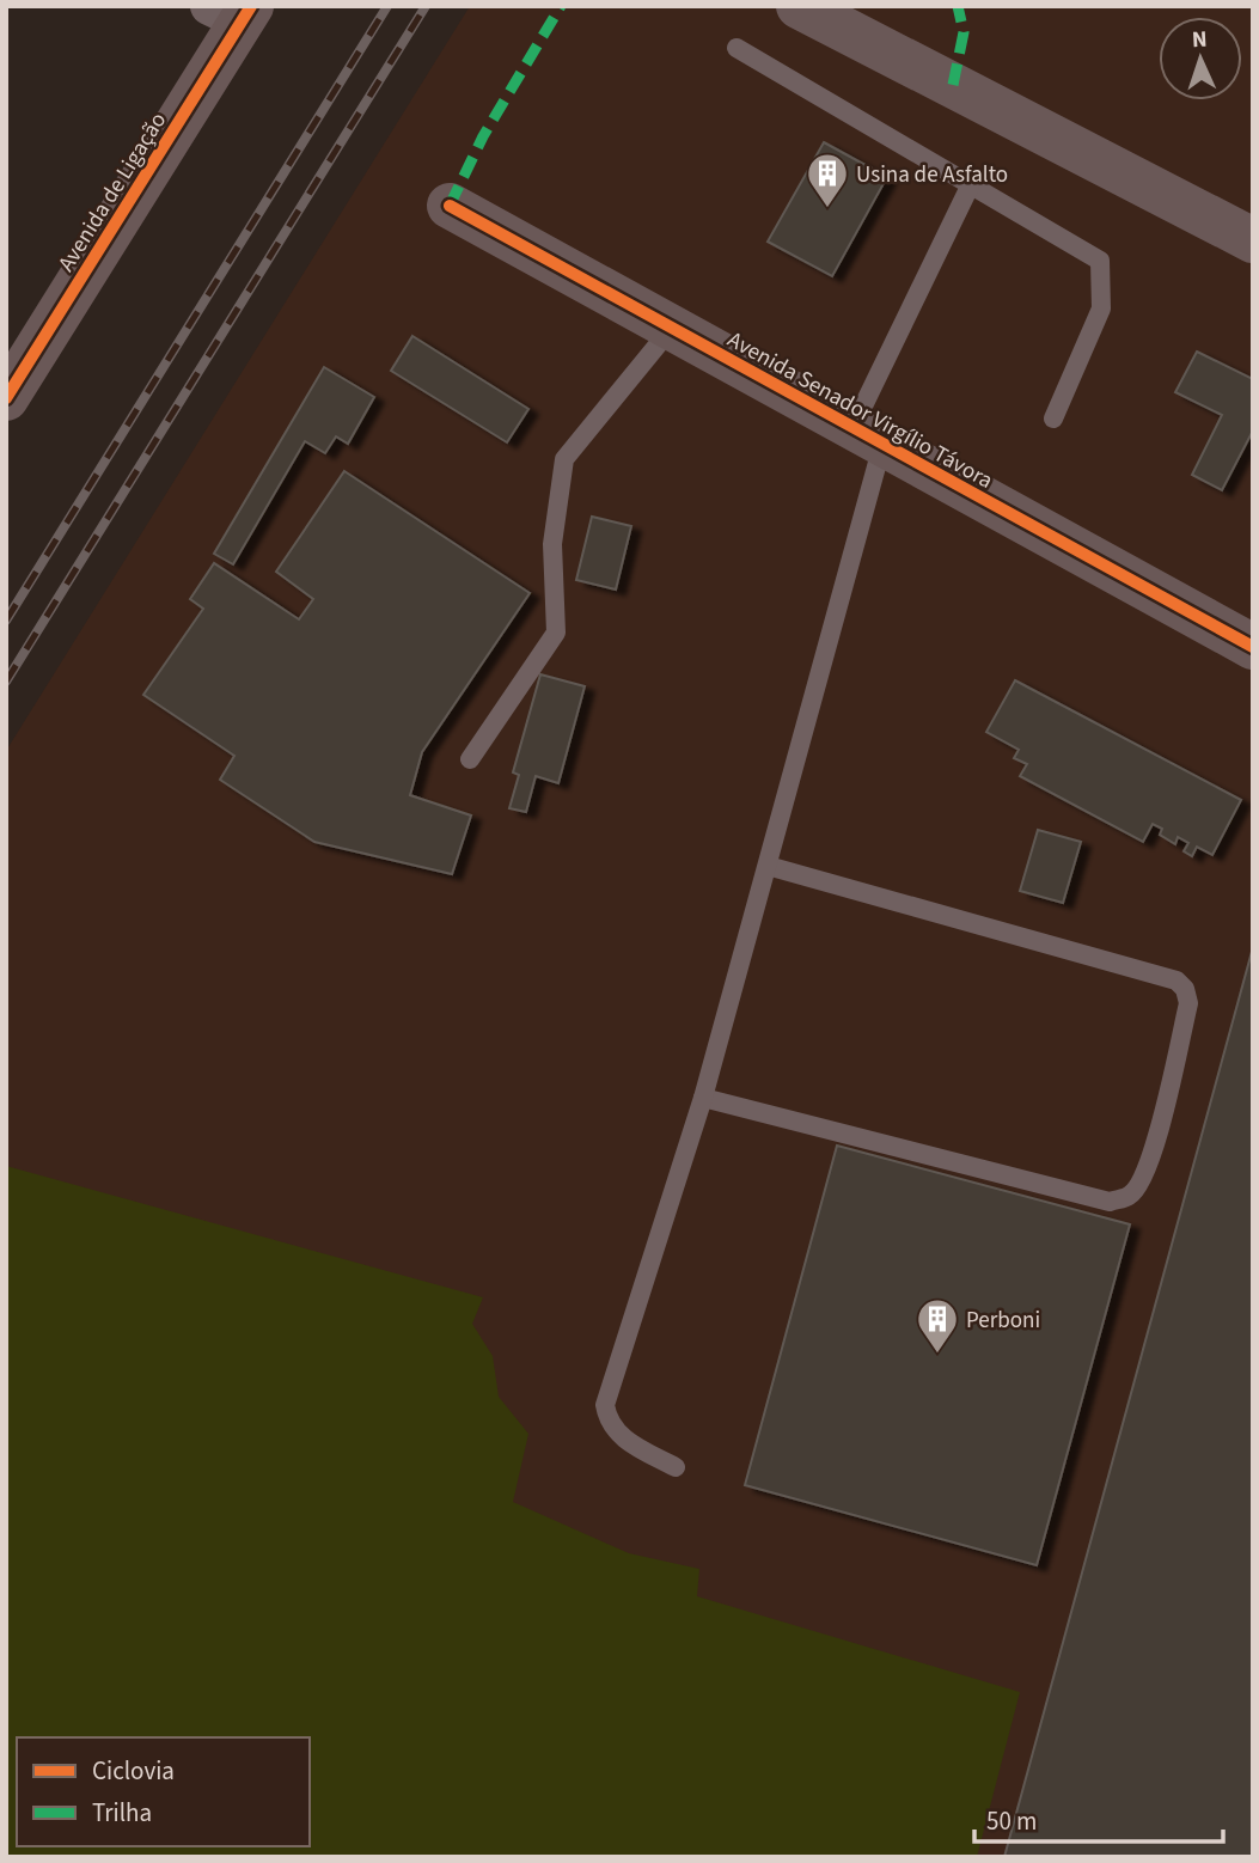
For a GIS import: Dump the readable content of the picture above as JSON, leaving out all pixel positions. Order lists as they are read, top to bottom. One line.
{"streets":{"street":["Avenida de Ligação","Avenida Senador Virgílio Távora"]},"places":{"building":["Usina de Asfalto","Perboni"]},"legend":["Ciclovia","Trilha"],"scale_bar":"50 m","north":"top"}
